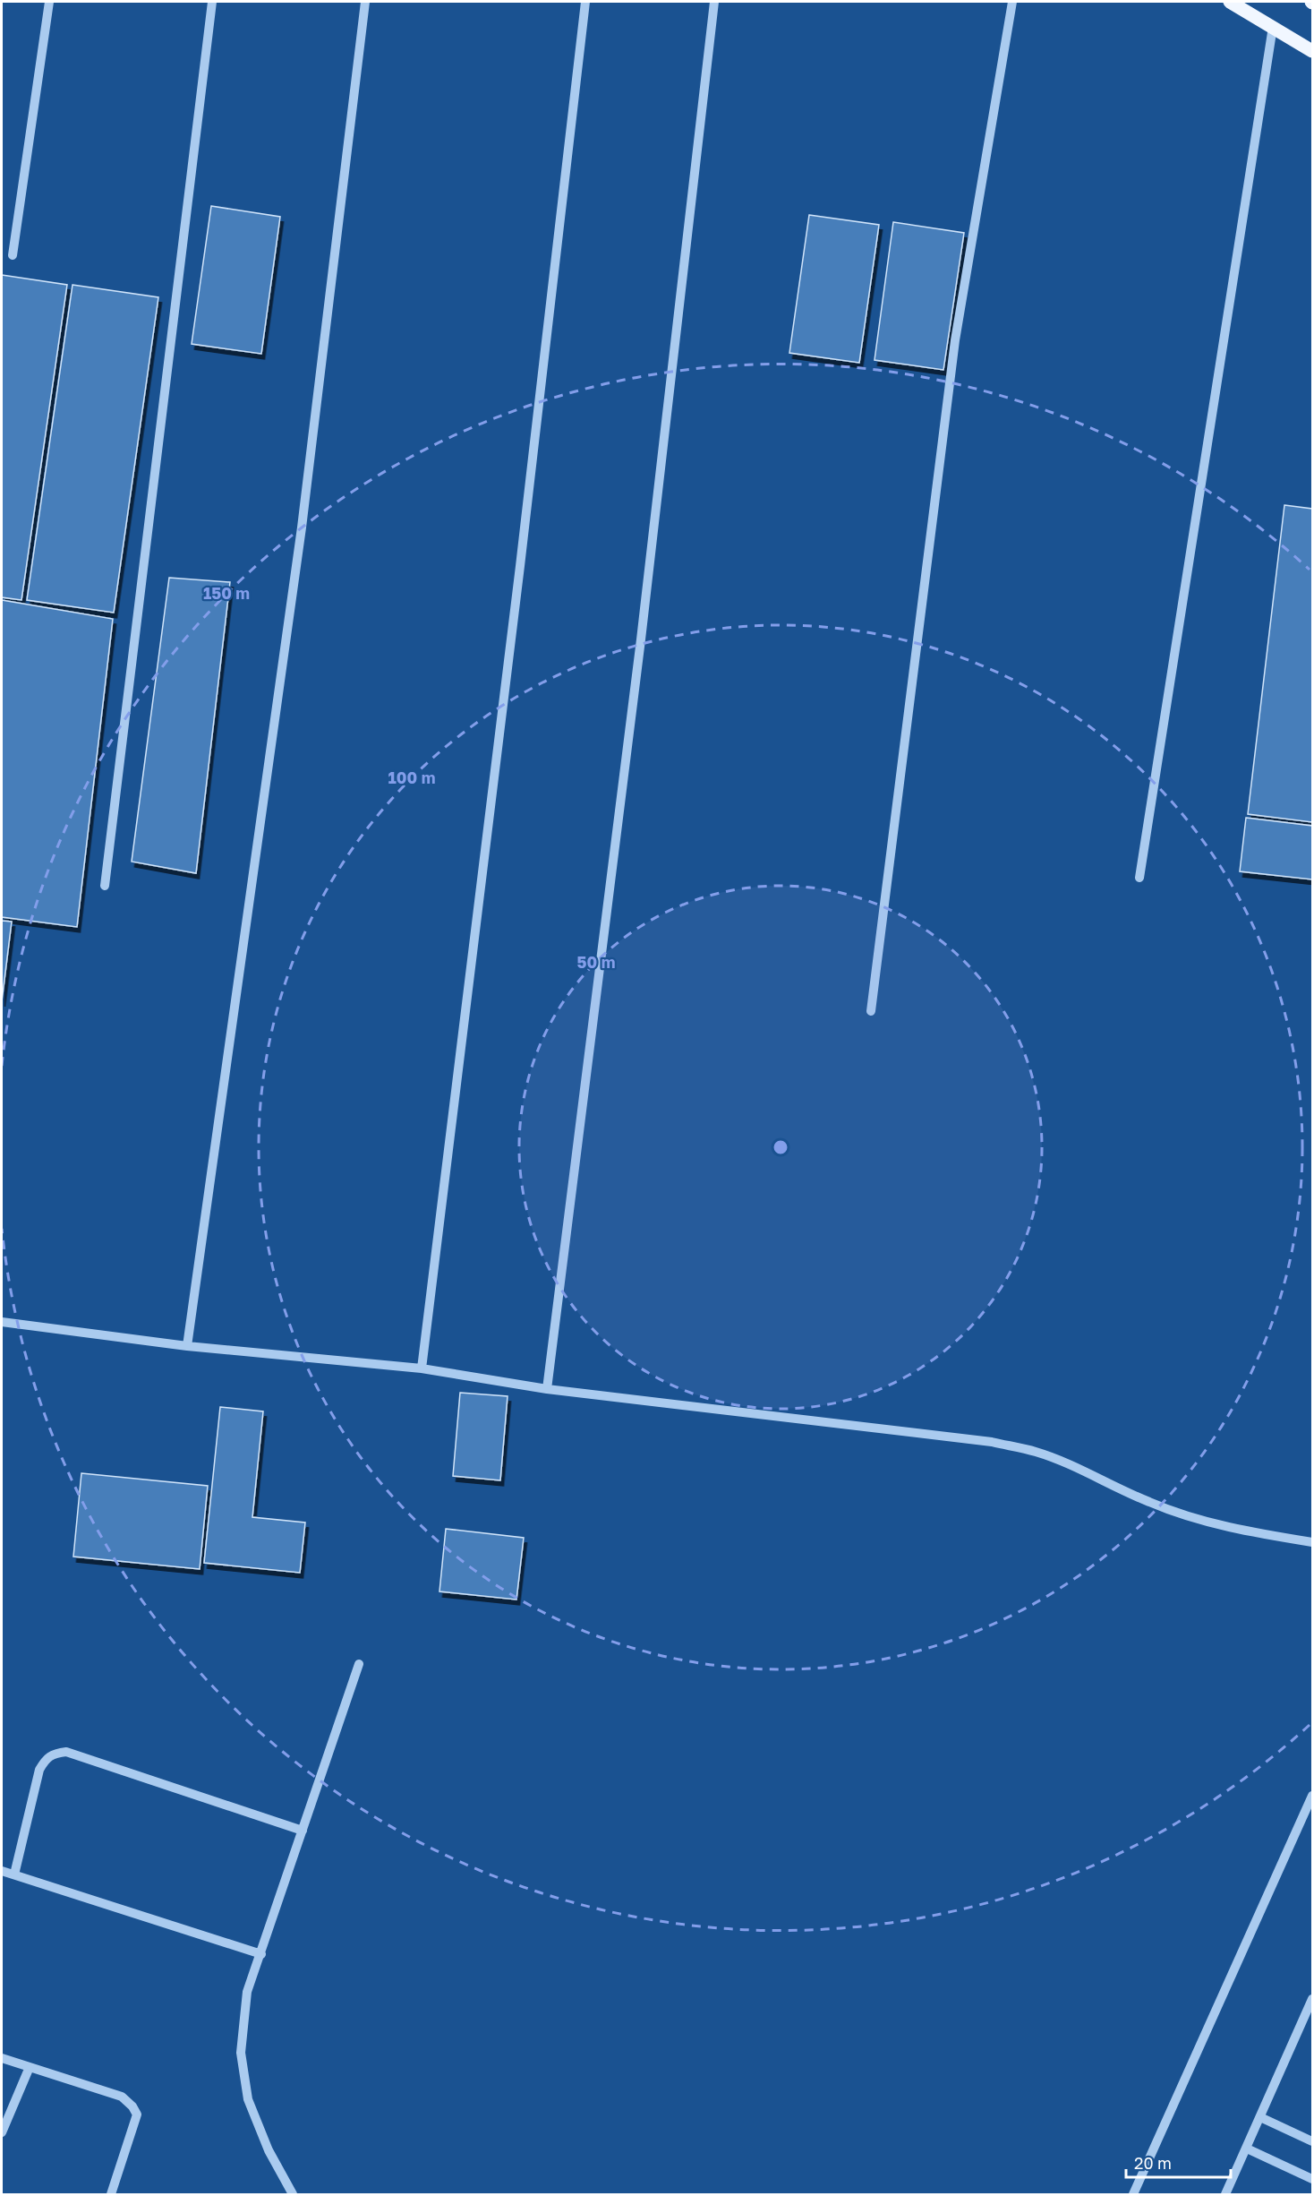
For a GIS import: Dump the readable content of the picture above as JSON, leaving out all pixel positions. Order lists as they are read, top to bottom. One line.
{"scale_bar":"20 m","rings":["150 m","100 m","50 m"]}
